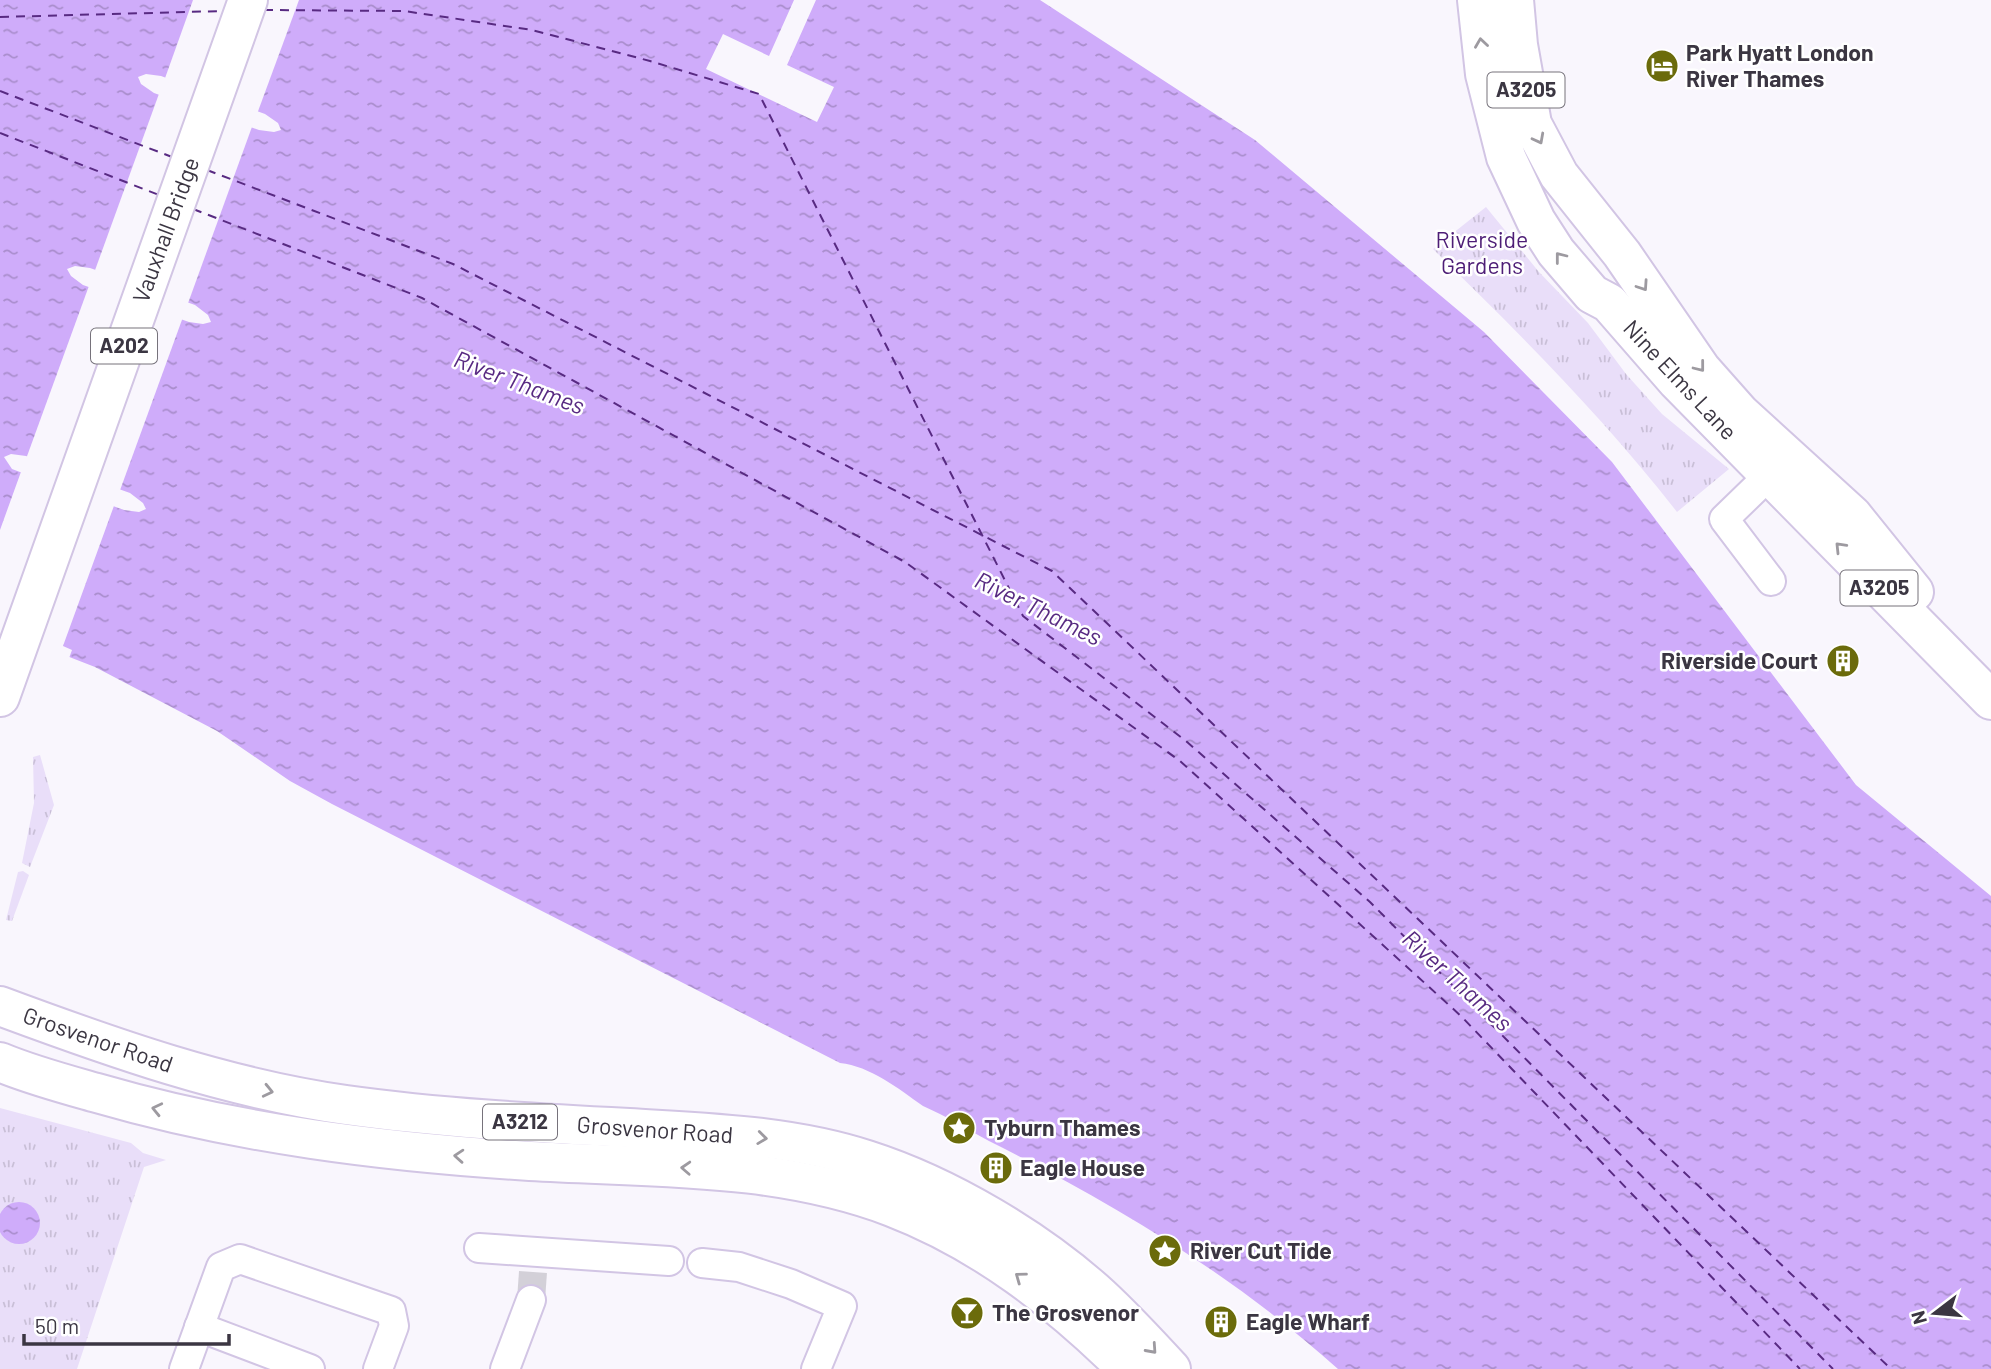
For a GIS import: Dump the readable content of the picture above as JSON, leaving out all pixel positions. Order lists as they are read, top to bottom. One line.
{"streets":{"highway":["A3205","Vauxhall Bridge","A202","Nine Elms Lane","Grosvenor Road","A3212"]},"water":["River Thames"],"parks":["Riverside Gardens"],"places":{"hotel":["Park Hyatt London River Thames"],"building":["Riverside Court","Eagle House","Eagle Wharf"],"place":["Tyburn Thames","River Cut Tide"],"bar":["The Grosvenor"]},"scale_bar":"50 m","north":"left"}
